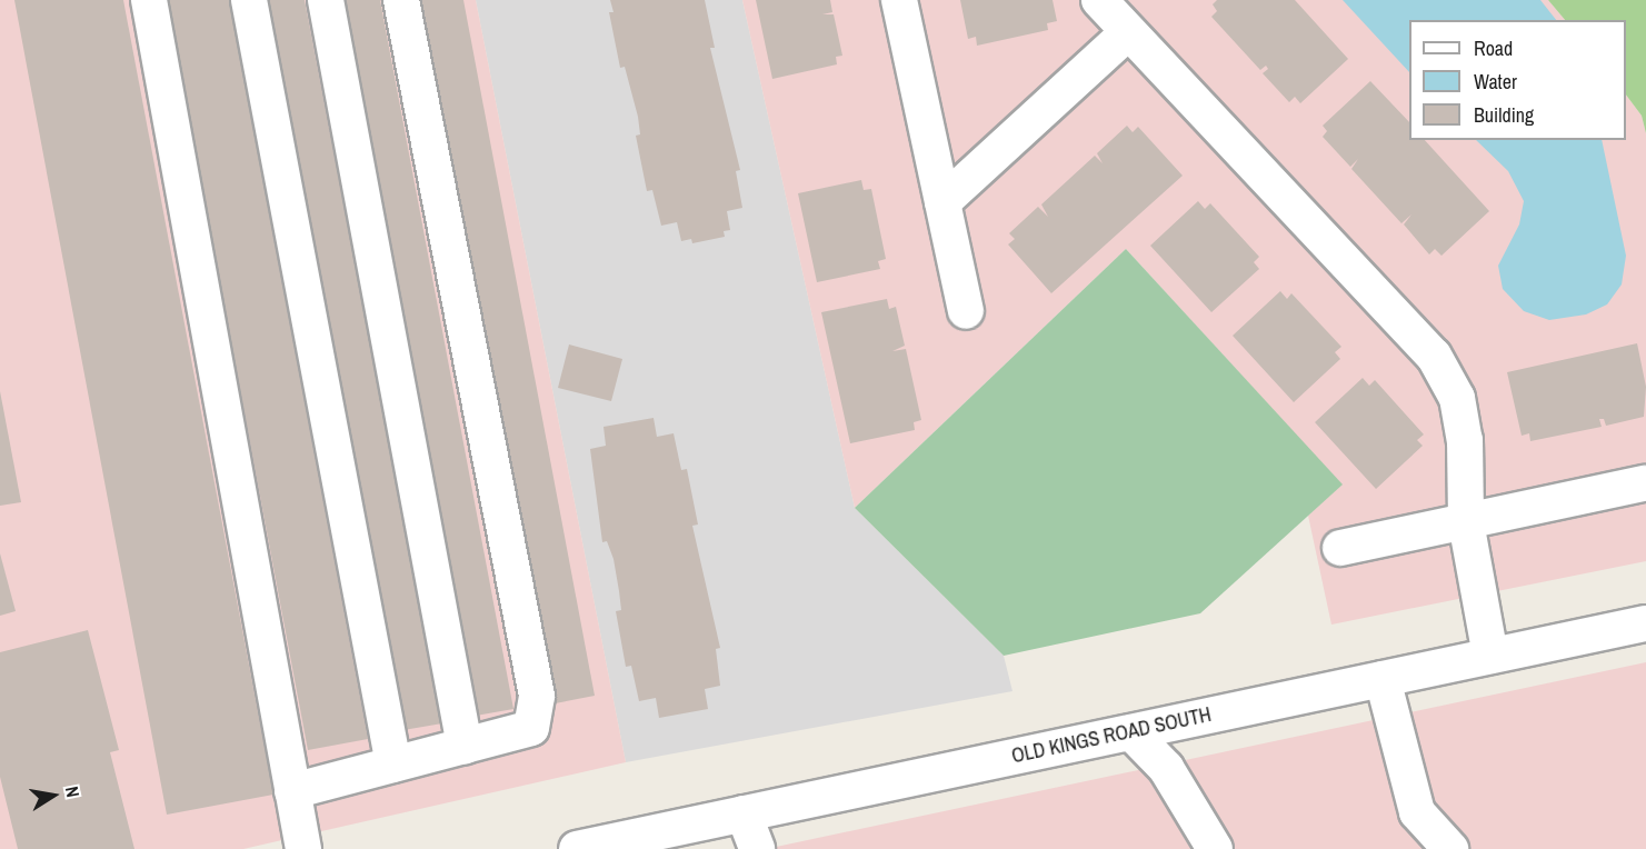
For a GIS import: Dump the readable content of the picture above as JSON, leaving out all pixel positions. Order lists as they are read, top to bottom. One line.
{"streets":{"street":["OLD KINGS ROAD SOUTH"]},"legend":["Road","Water","Building"],"north":"right"}
